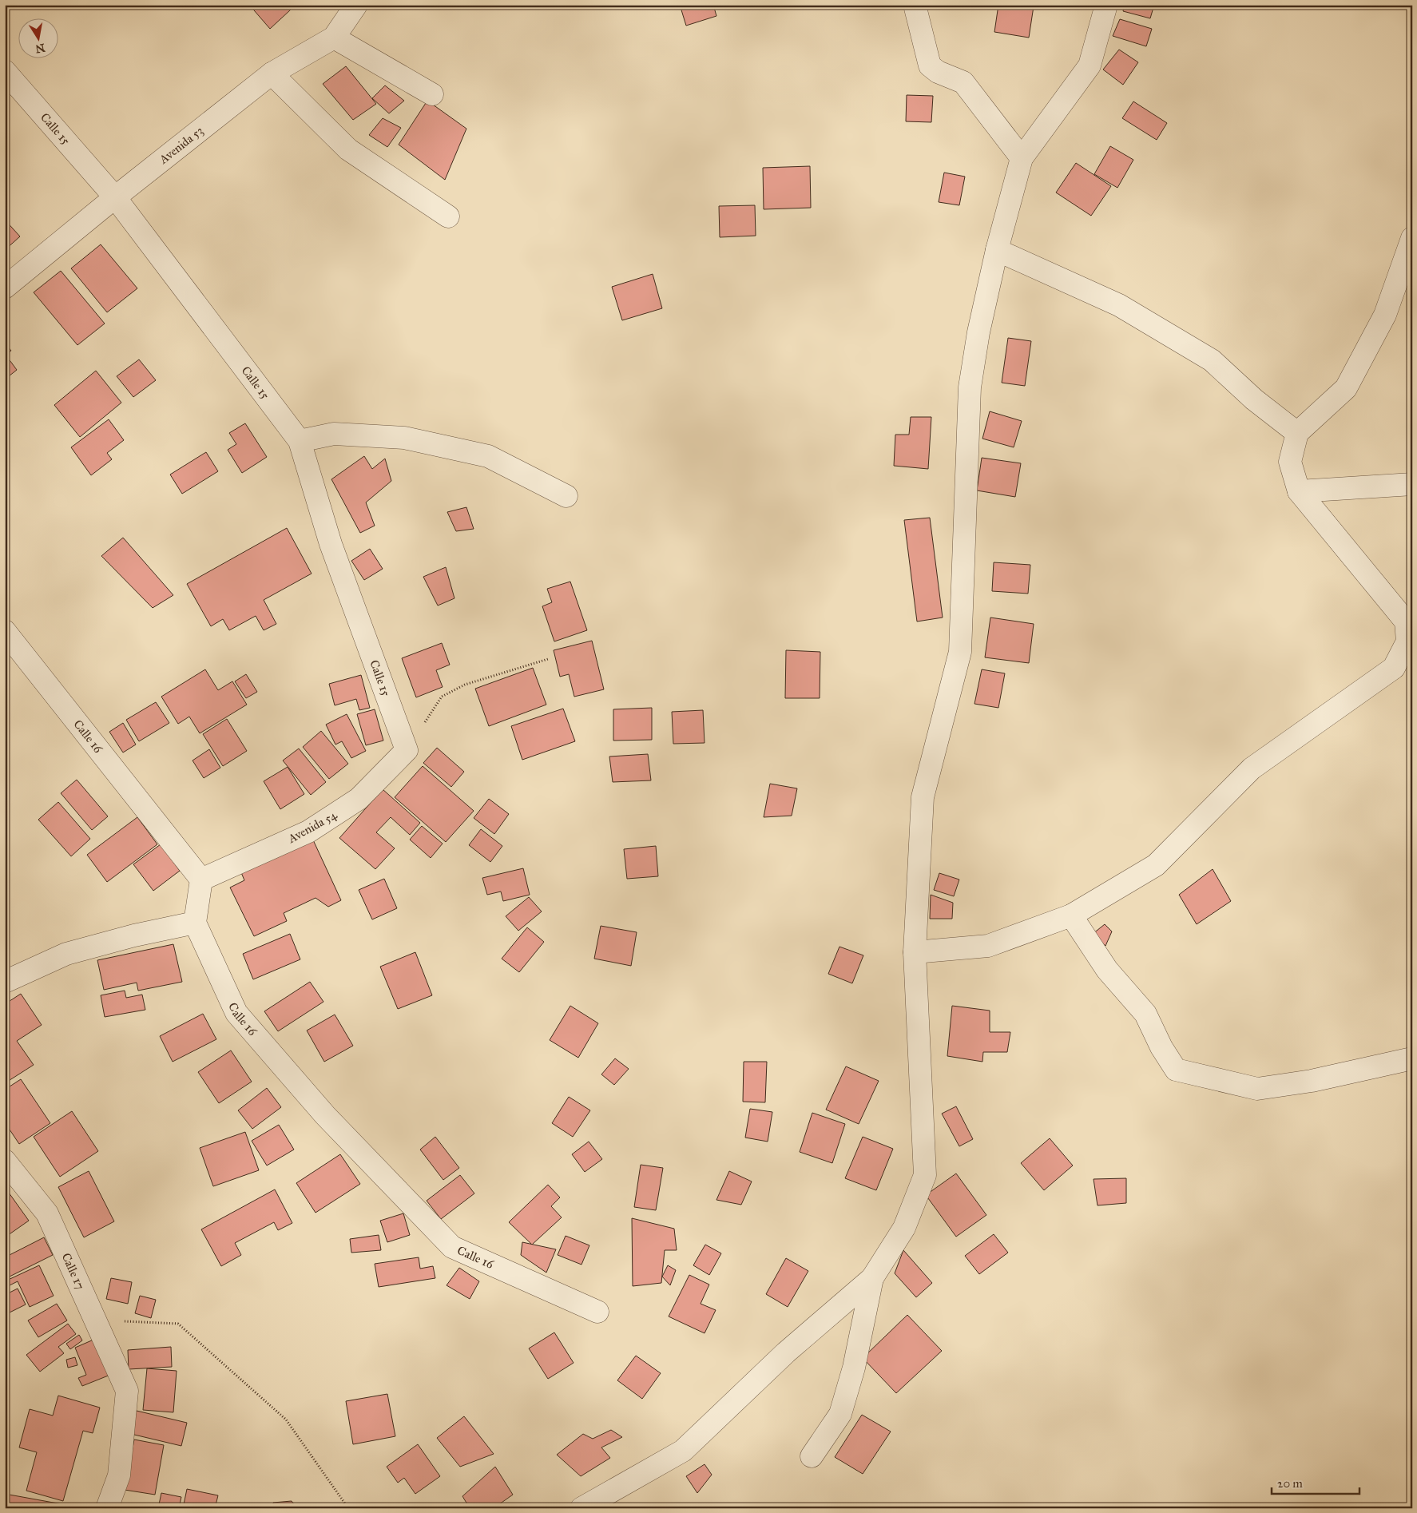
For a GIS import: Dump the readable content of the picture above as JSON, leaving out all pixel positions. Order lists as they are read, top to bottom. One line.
{"streets":{"street":["Calle 15","Avenida 53","Calle 16","Avenida 54","Calle 17"]},"crossings":[["Calle 15","Avenida 53"],["Calle 15","Avenida 54"],["Calle 16","Avenida 54"]],"scale_bar":"20 m","north":"bottom"}
